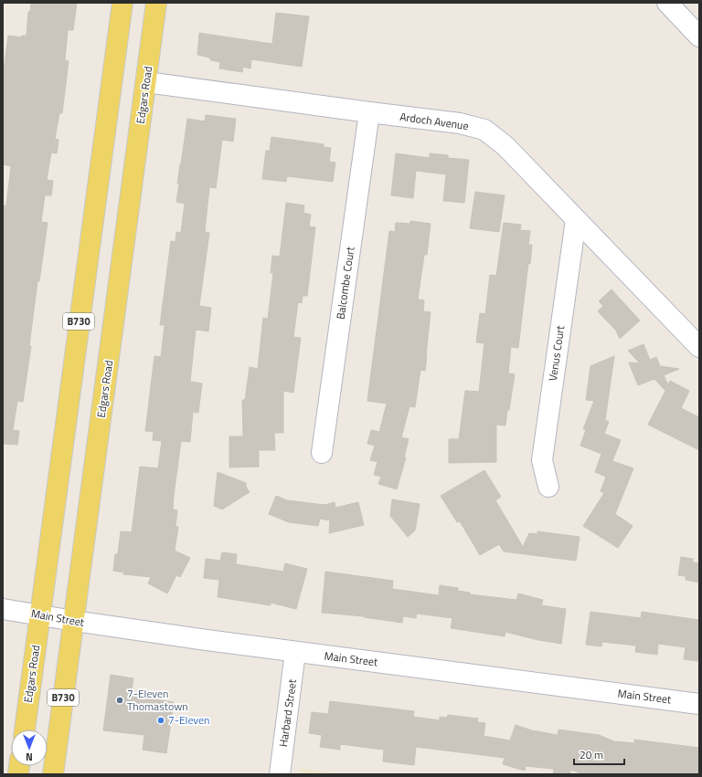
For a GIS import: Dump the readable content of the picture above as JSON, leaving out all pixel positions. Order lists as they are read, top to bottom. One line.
{"streets":{"main road":["Edgars Road","B730"],"street":["Ardoch Avenue","Balcombe Court","Venus Court","Main Street","Harbard Street"]},"crossings":[["Edgars Road","Ardoch Avenue"],["Edgars Road","Main Street"],["Ardoch Avenue","Balcombe Court"],["Ardoch Avenue","Venus Court"],["Main Street","Harbard Street"]],"places":["7-Eleven Thomastown","7-Eleven"],"scale_bar":"20 m","north":"bottom"}
